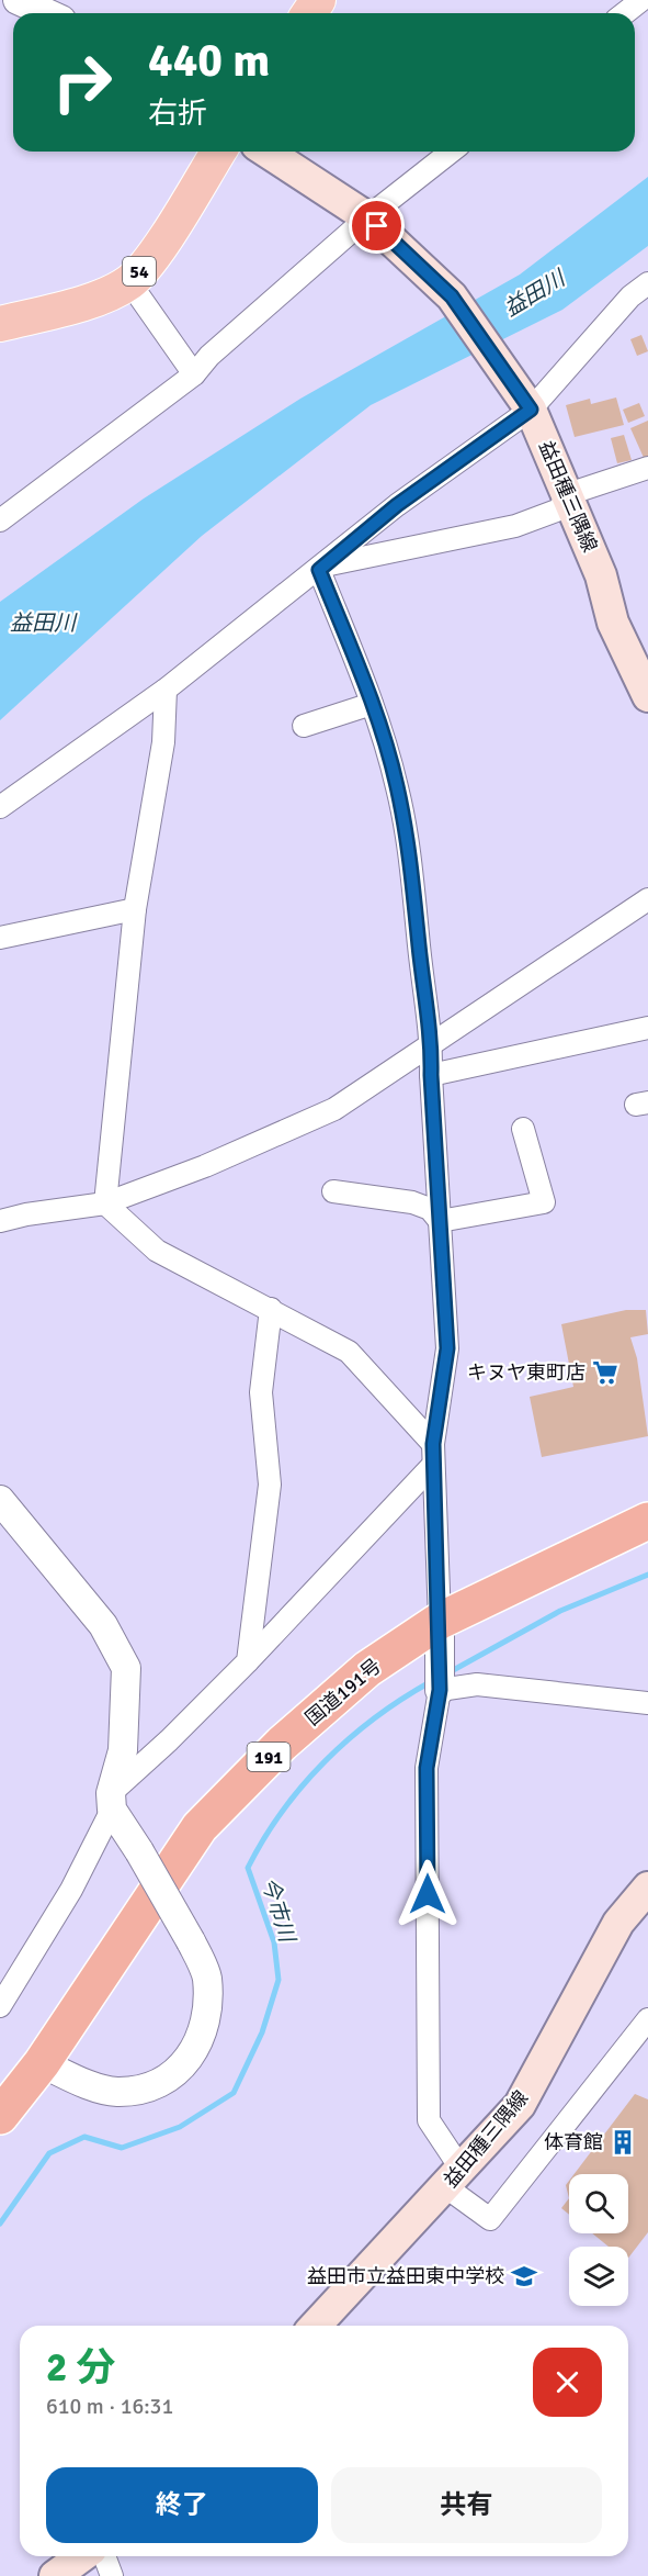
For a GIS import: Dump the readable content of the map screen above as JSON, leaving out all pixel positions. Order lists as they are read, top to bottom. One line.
{"streets":{"highway":["国道191号","191"],"main road":["54","益田種三隅線"]},"water":["益田川","今市川"],"places":{"supermarket":["キヌヤ東町店"],"building":["体育館"],"school or university":["益田市立益田東中学校"]},"page":{"turn":["440 m","右折"],"heading":["2 分","610 m · 16:31"],"buttons":["終了","共有"]}}
